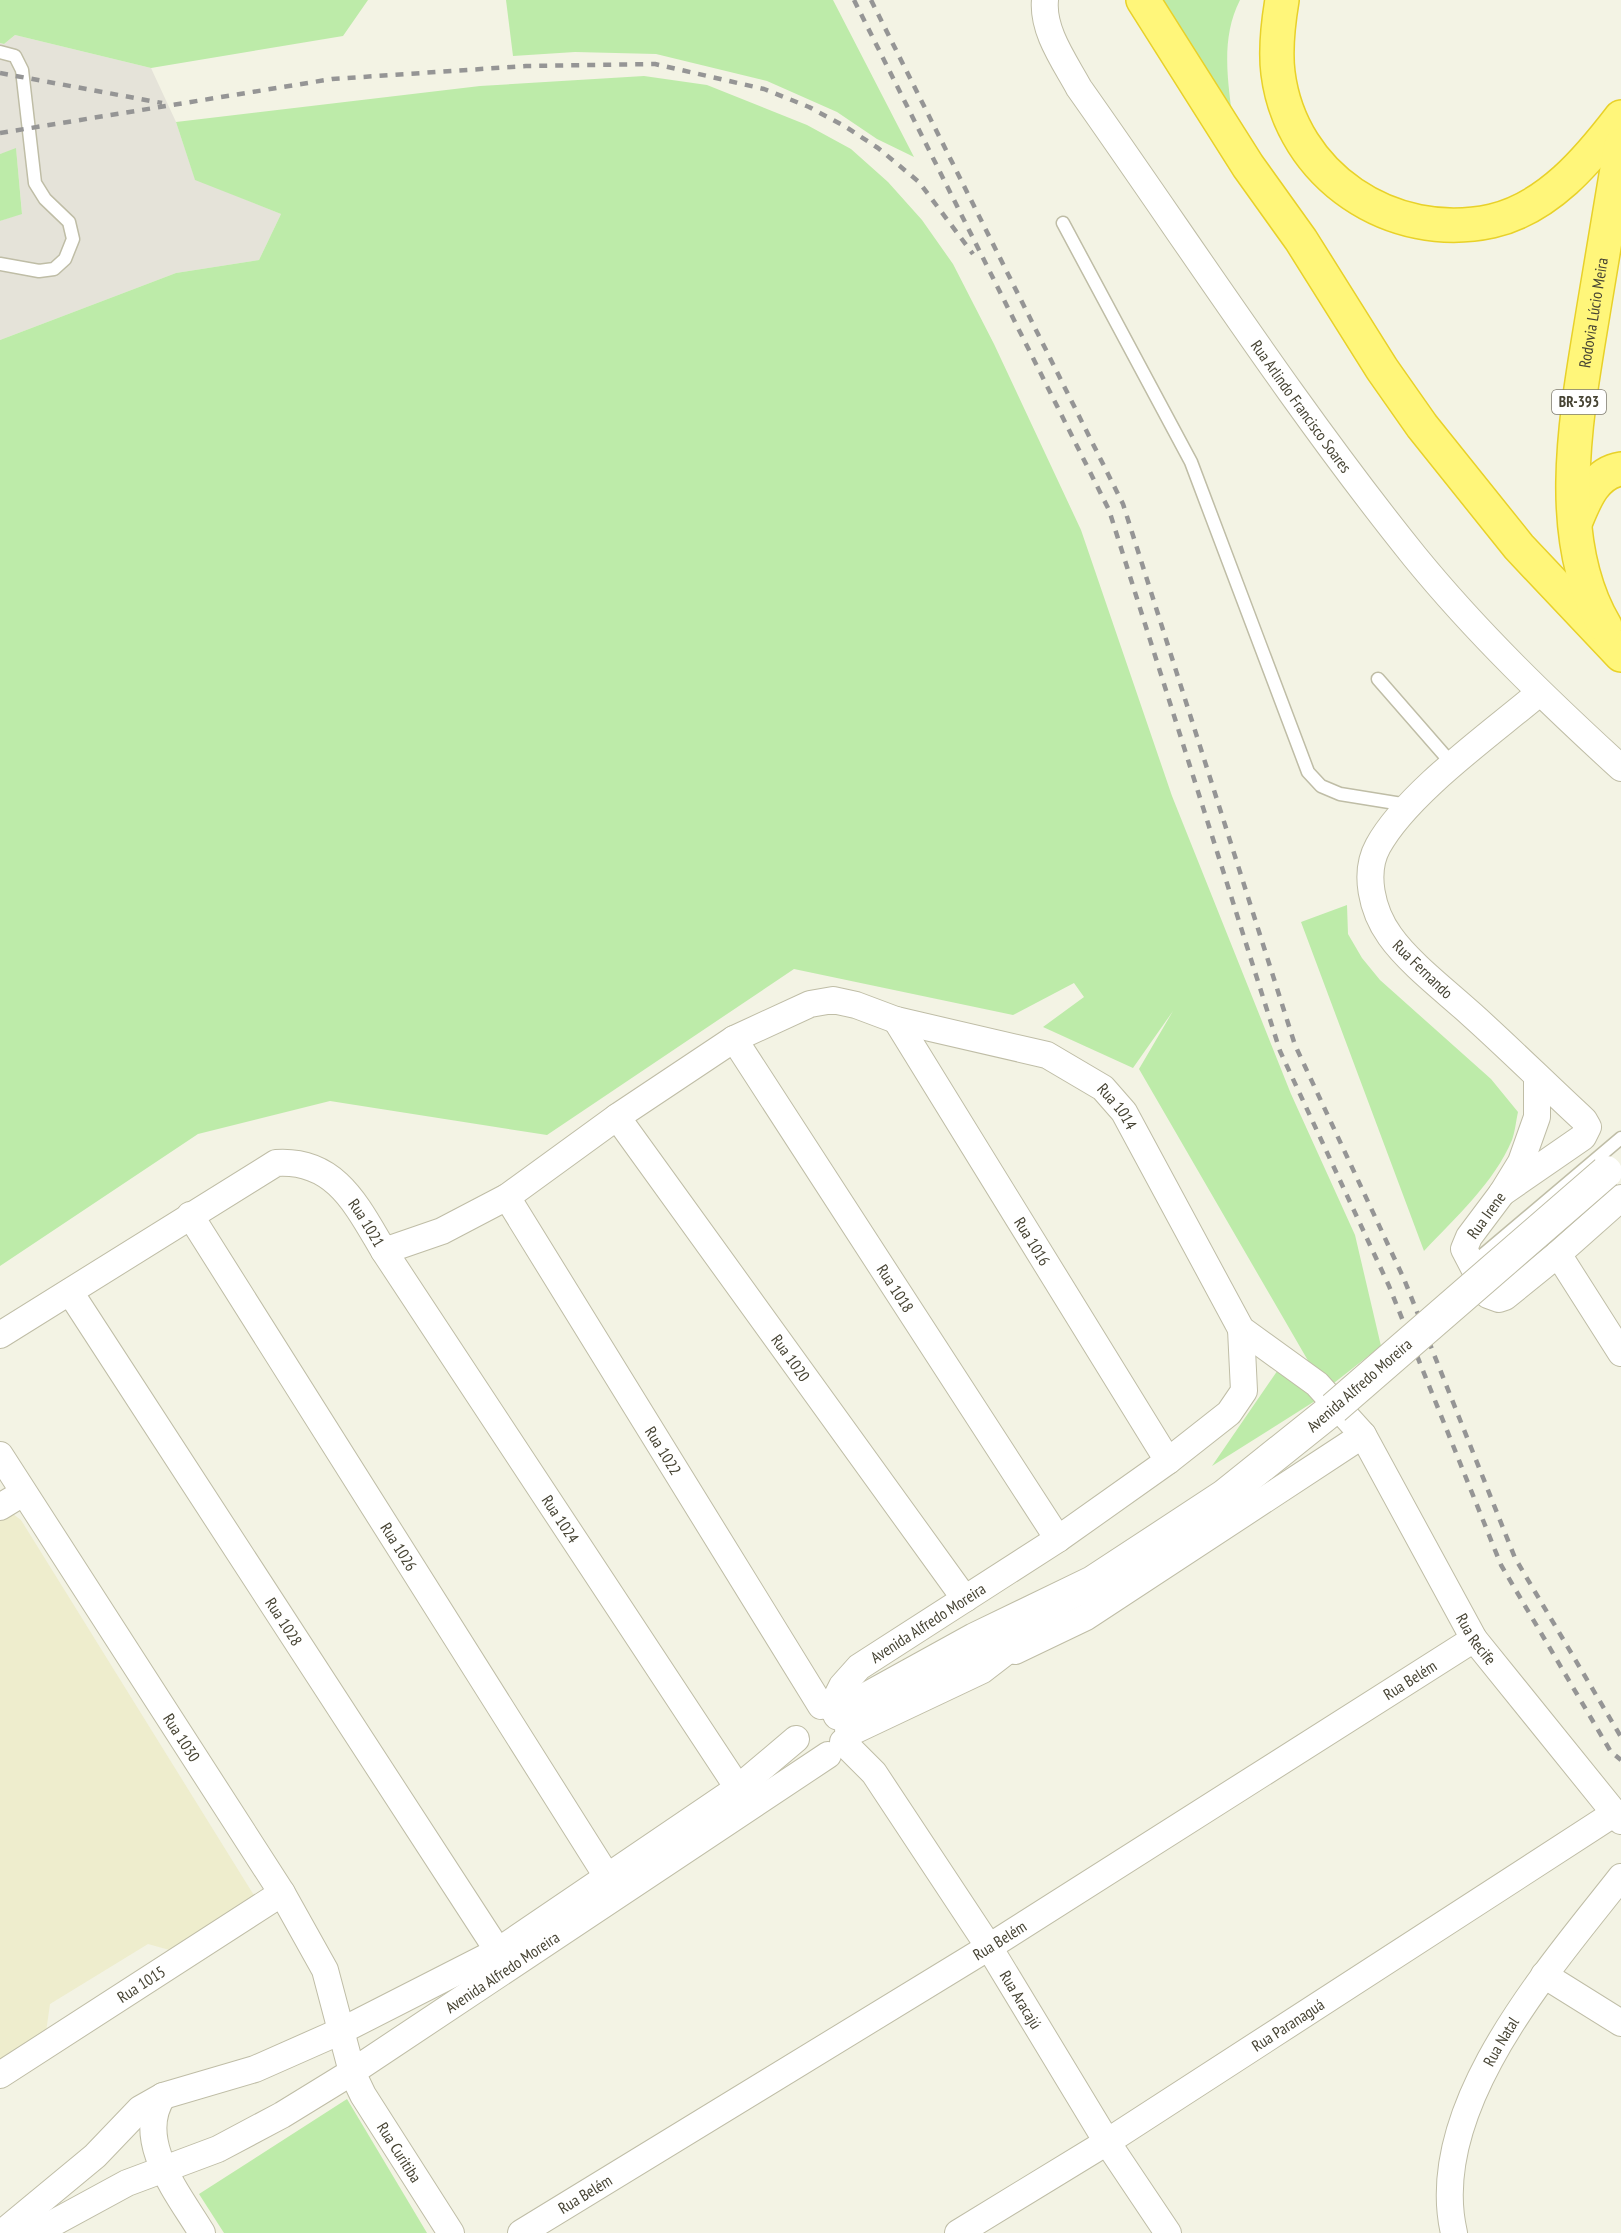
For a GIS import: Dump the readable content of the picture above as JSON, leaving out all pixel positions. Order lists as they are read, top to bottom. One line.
{"streets":{"highway":["Rodovia Lúcio Meira","BR-393"],"street":["Rua Arlindo Francisco Soares","Rua Fernando","Rua 1014","Rua Irene","Rua 1021","Rua 1016","Rua 1018","Rua 1020","Avenida Alfredo Moreira","Rua 1022","Rua 1024","Rua 1026","Rua 1028","Rua Recife","Rua Belém","Rua 1030","Rua 1015","Rua Aracajú","Rua Paranaguá","Rua Natal","Rua Curitiba"]},"crossings":[["Rua Arlindo Francisco Soares","Rua Fernando"],["Rua Fernando","Rua Irene"],["Rua 1014","Rua 1021"],["Rua 1014","Rua 1016"],["Rua 1014","Rua 1018"],["Rua 1014","Avenida Alfredo Moreira"],["Rua 1014","Rua Recife"],["Rua 1021","Rua 1018"],["Rua 1021","Rua 1020"],["Rua 1021","Rua 1022"],["Rua 1021","Rua 1024"],["Rua 1021","Rua 1026"],["Rua 1021","Rua 1028"],["Rua 1016","Avenida Alfredo Moreira"],["Rua 1018","Avenida Alfredo Moreira"],["Rua 1020","Avenida Alfredo Moreira"],["Avenida Alfredo Moreira","Rua 1022"],["Avenida Alfredo Moreira","Rua 1024"],["Avenida Alfredo Moreira","Rua 1026"],["Avenida Alfredo Moreira","Rua 1028"],["Avenida Alfredo Moreira","Rua Recife"],["Avenida Alfredo Moreira","Rua 1030"],["Avenida Alfredo Moreira","Rua Aracajú"],["Avenida Alfredo Moreira","Rua Curitiba"],["Rua 1022","Rua Aracajú"],["Rua Recife","Rua Belém"],["Rua Recife","Rua Paranaguá"],["Rua Belém","Rua Aracajú"],["Rua 1030","Rua 1015"],["Rua 1030","Rua Curitiba"],["Rua Aracajú","Rua Paranaguá"]]}
